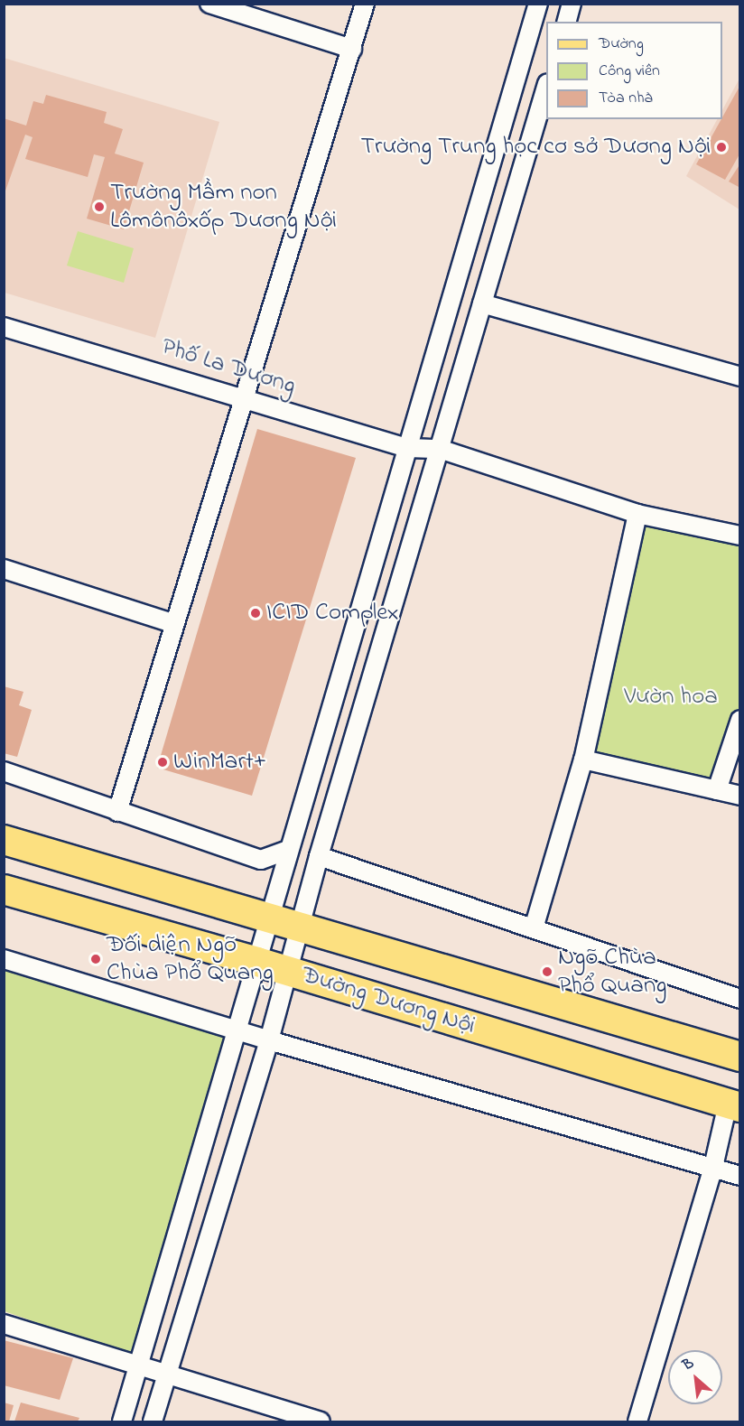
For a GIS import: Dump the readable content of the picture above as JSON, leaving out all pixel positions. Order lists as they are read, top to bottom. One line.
{"streets":{"main road":["Đường Dương Nội"],"street":["Phố La Dương"]},"parks":["Vườn hoa"],"places":["Trường Trung học cơ sở Dương Nội","Trường Mầm non Lômônôxốp Dương Nội","ICID Complex","WinMart+","Đối diện Ngõ Chùa Phổ Quang","Ngõ Chùa Phổ Quang"],"legend":["Đường","Công viên","Tòa nhà"],"north":"top left"}
